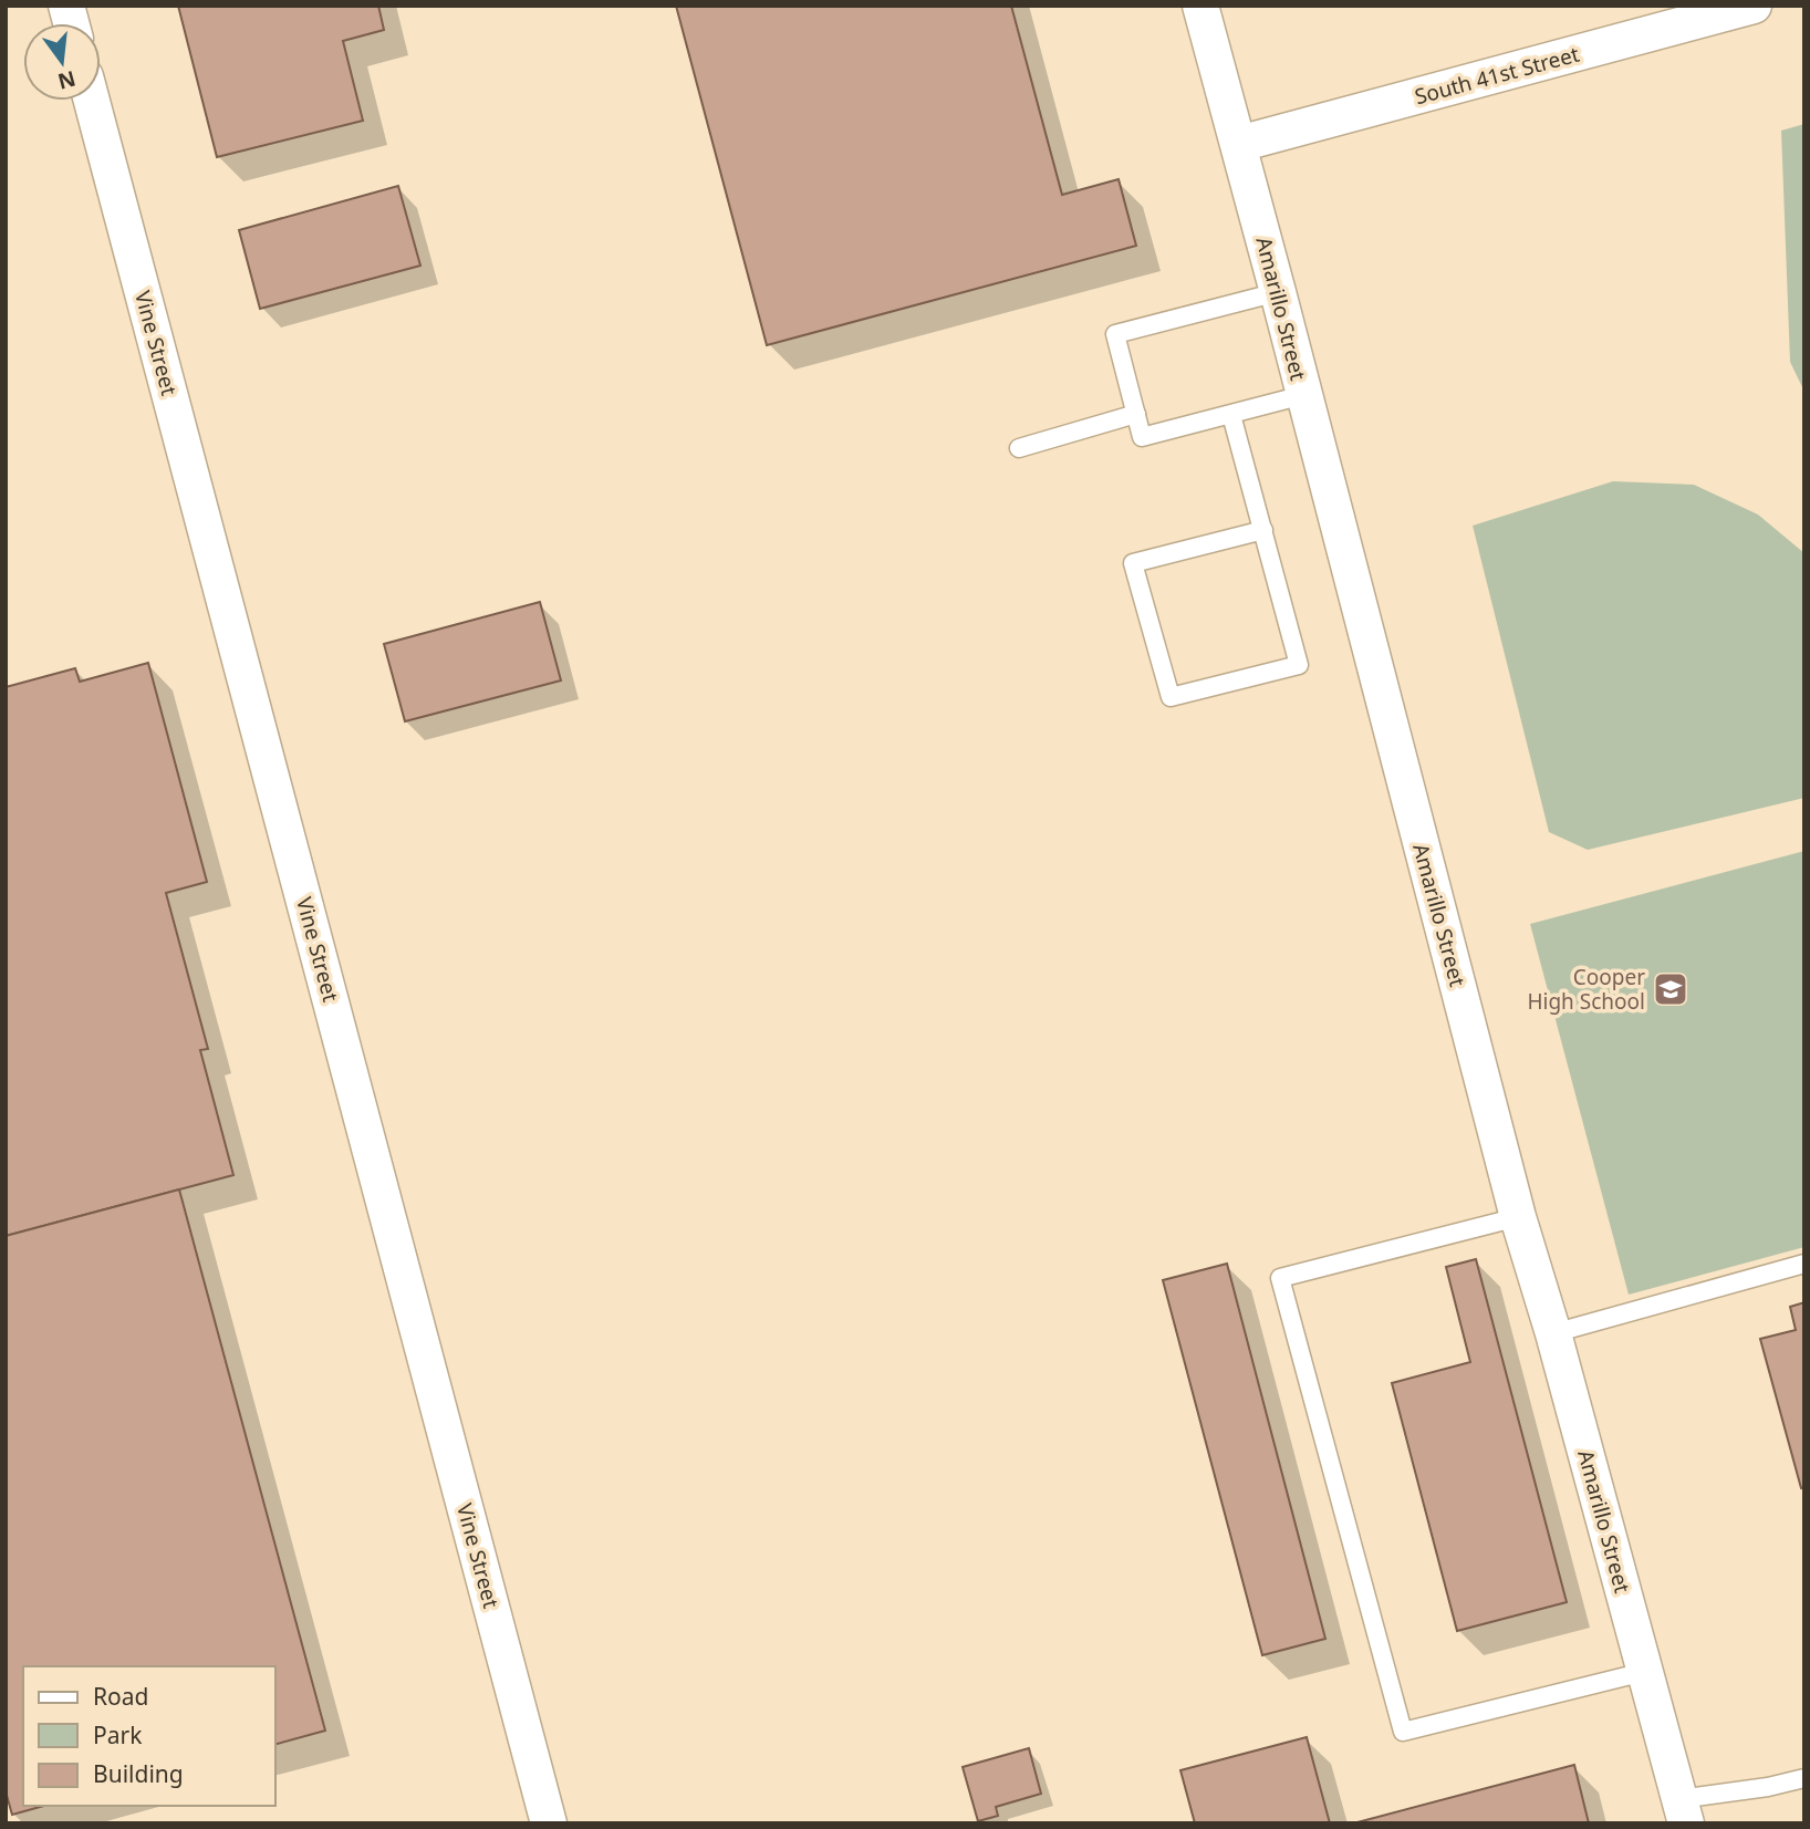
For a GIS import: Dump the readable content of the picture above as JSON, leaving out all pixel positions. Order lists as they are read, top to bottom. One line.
{"streets":{"street":["South 41st Street","Amarillo Street","Vine Street"]},"crossings":[["South 41st Street","Amarillo Street"]],"places":{"school or university":["Cooper High School"]},"legend":["Road","Park","Building"],"north":"bottom"}
